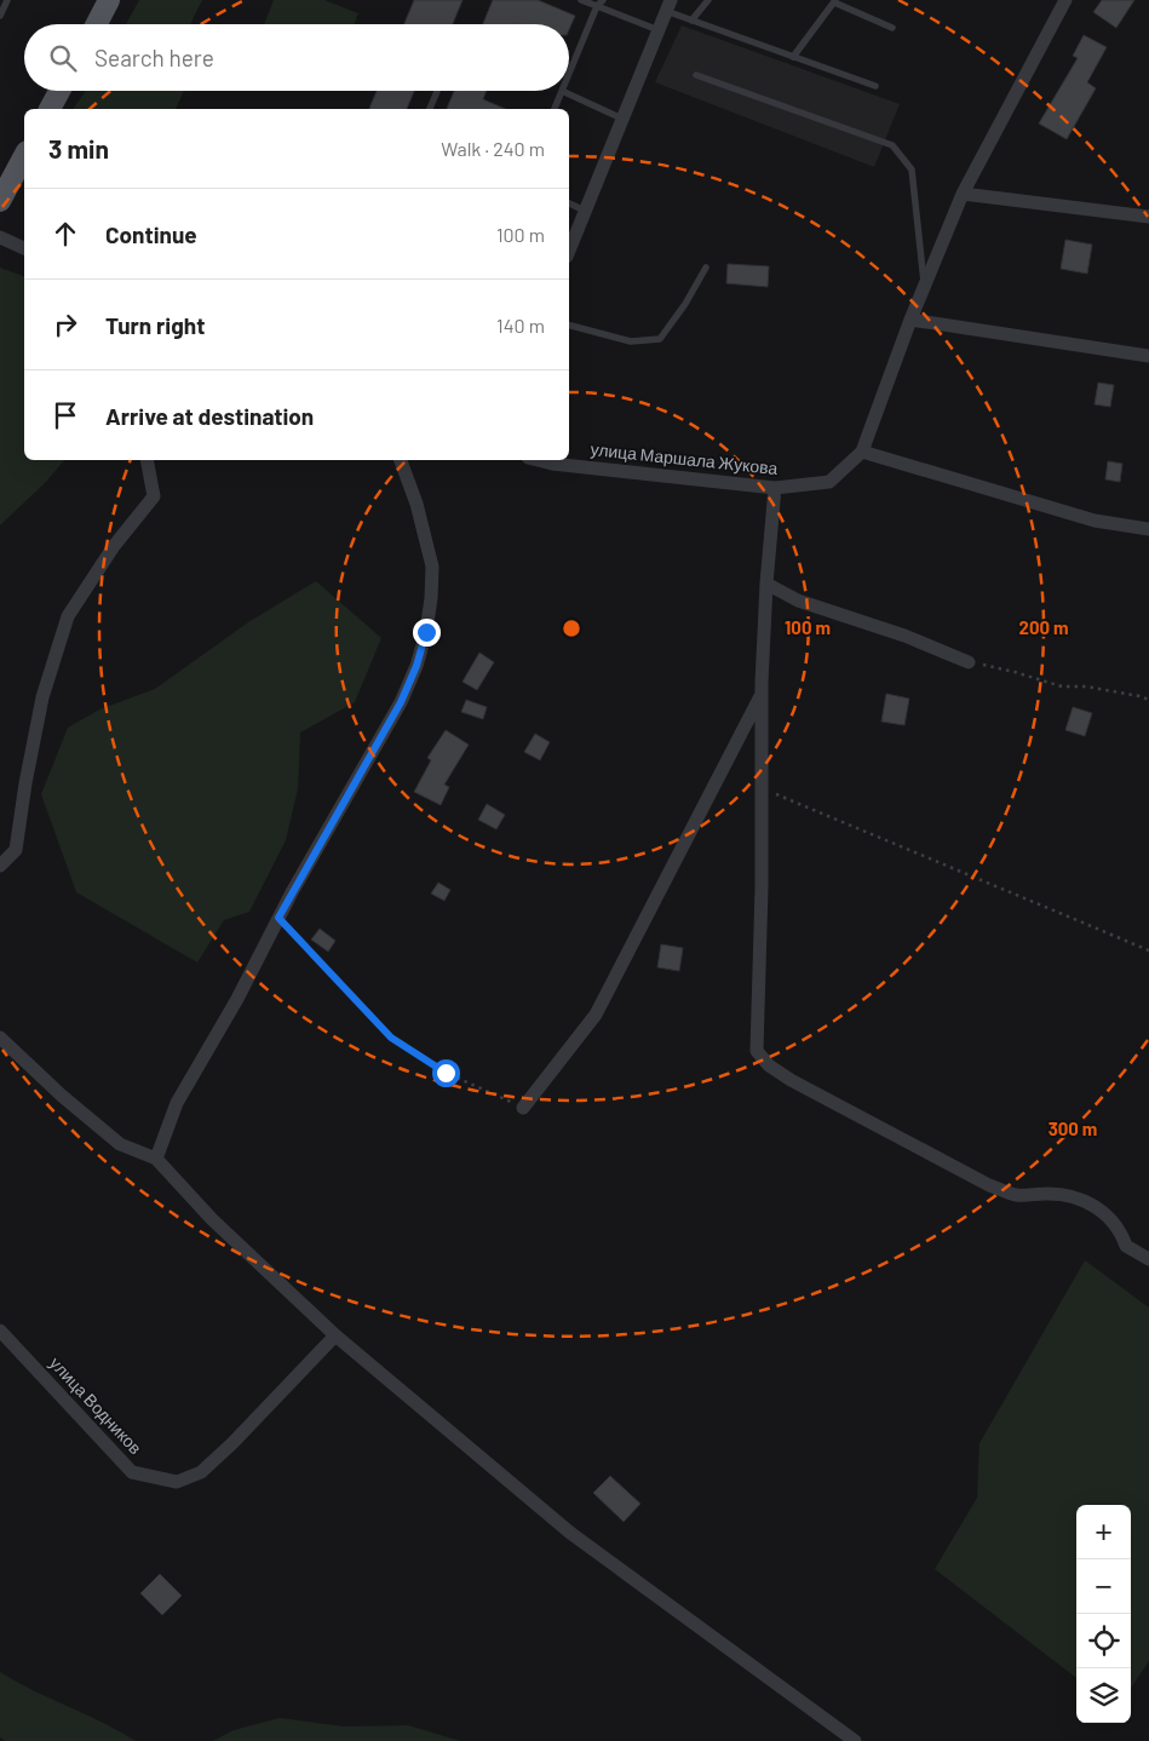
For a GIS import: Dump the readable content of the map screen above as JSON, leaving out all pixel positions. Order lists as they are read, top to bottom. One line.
{"streets":{"street":["улица Маршала Жукова","улица Водников"]},"page":{"search":"Search here","heading":["3 min","Walk · 240 m"],"list":[["Continue","100 m"],["Turn right","140 m"],"Arrive at destination"],"map_buttons":["+","−"]},"rings":["100 m","200 m","300 m"]}
